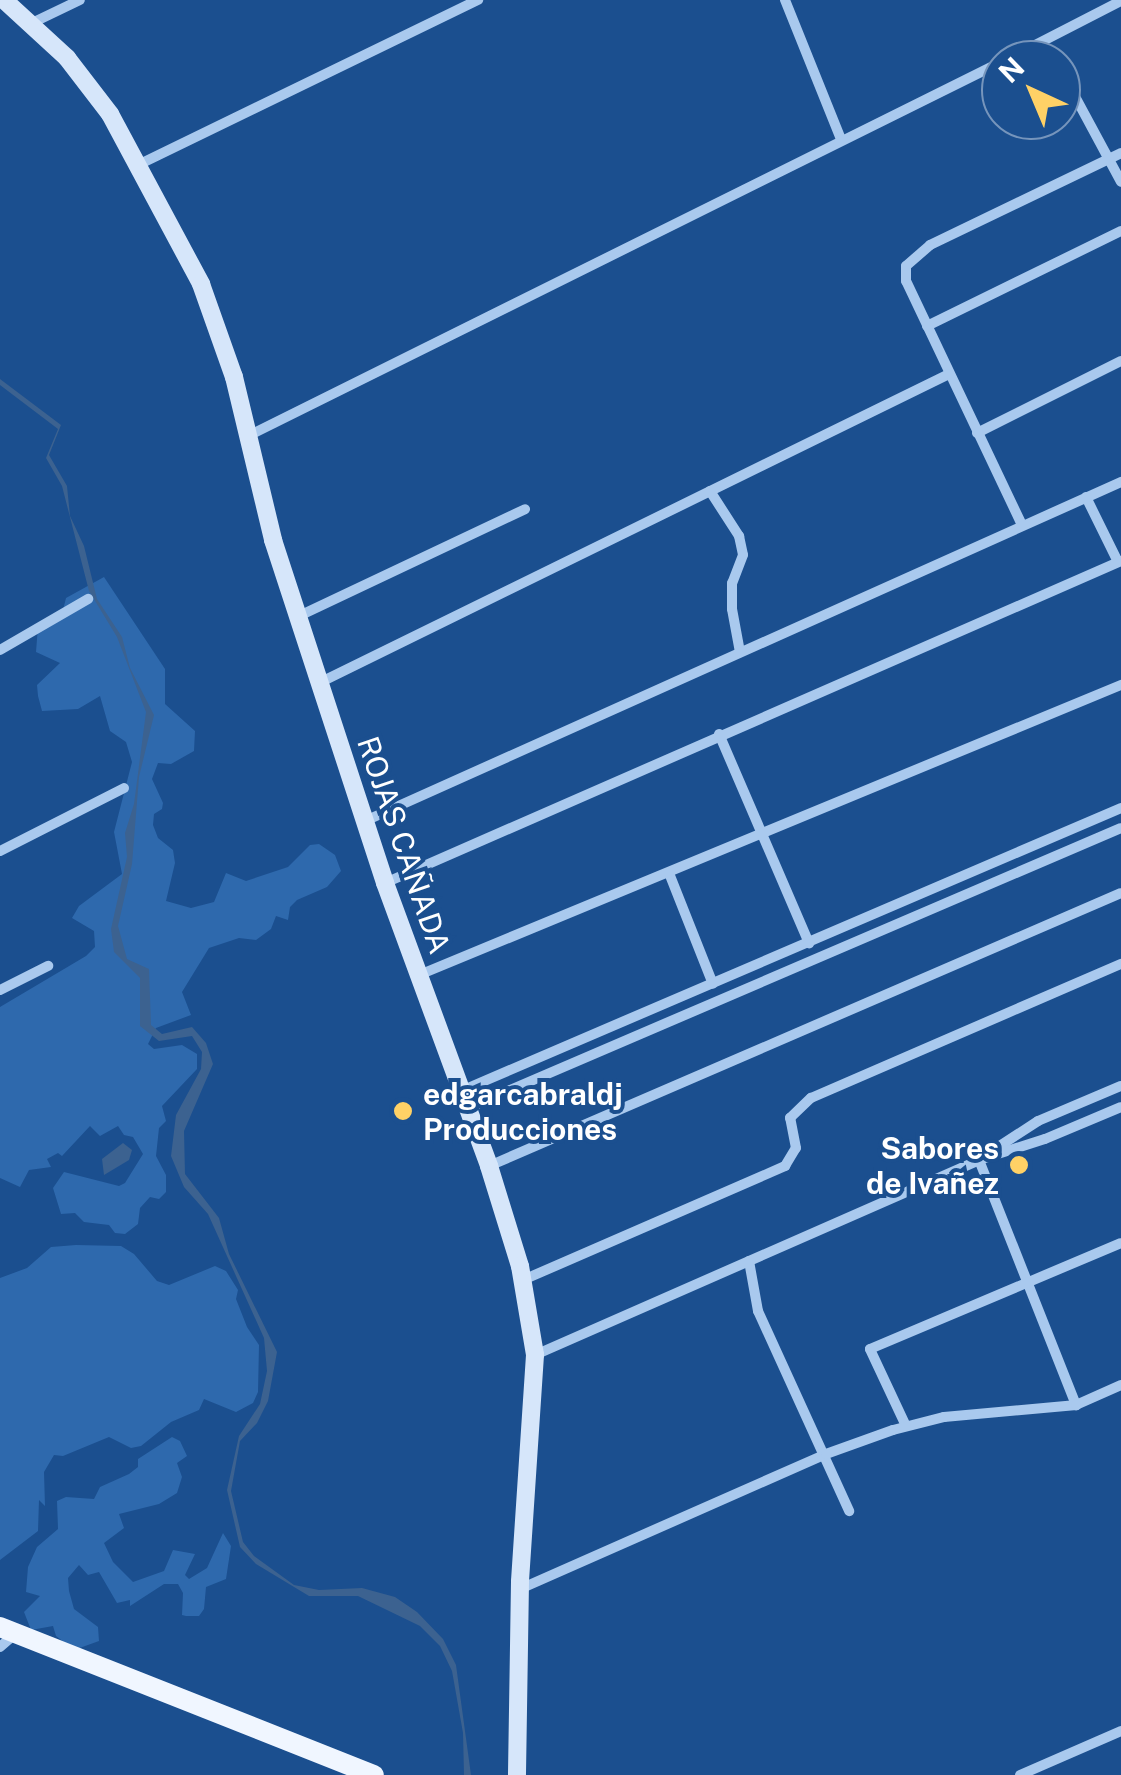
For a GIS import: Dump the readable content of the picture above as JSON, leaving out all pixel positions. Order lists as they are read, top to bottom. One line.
{"streets":{"main road":["ROJAS CAÑADA"]},"places":["edgarcabraldj Producciones","Sabores de Ivañez"],"north":"top left"}
